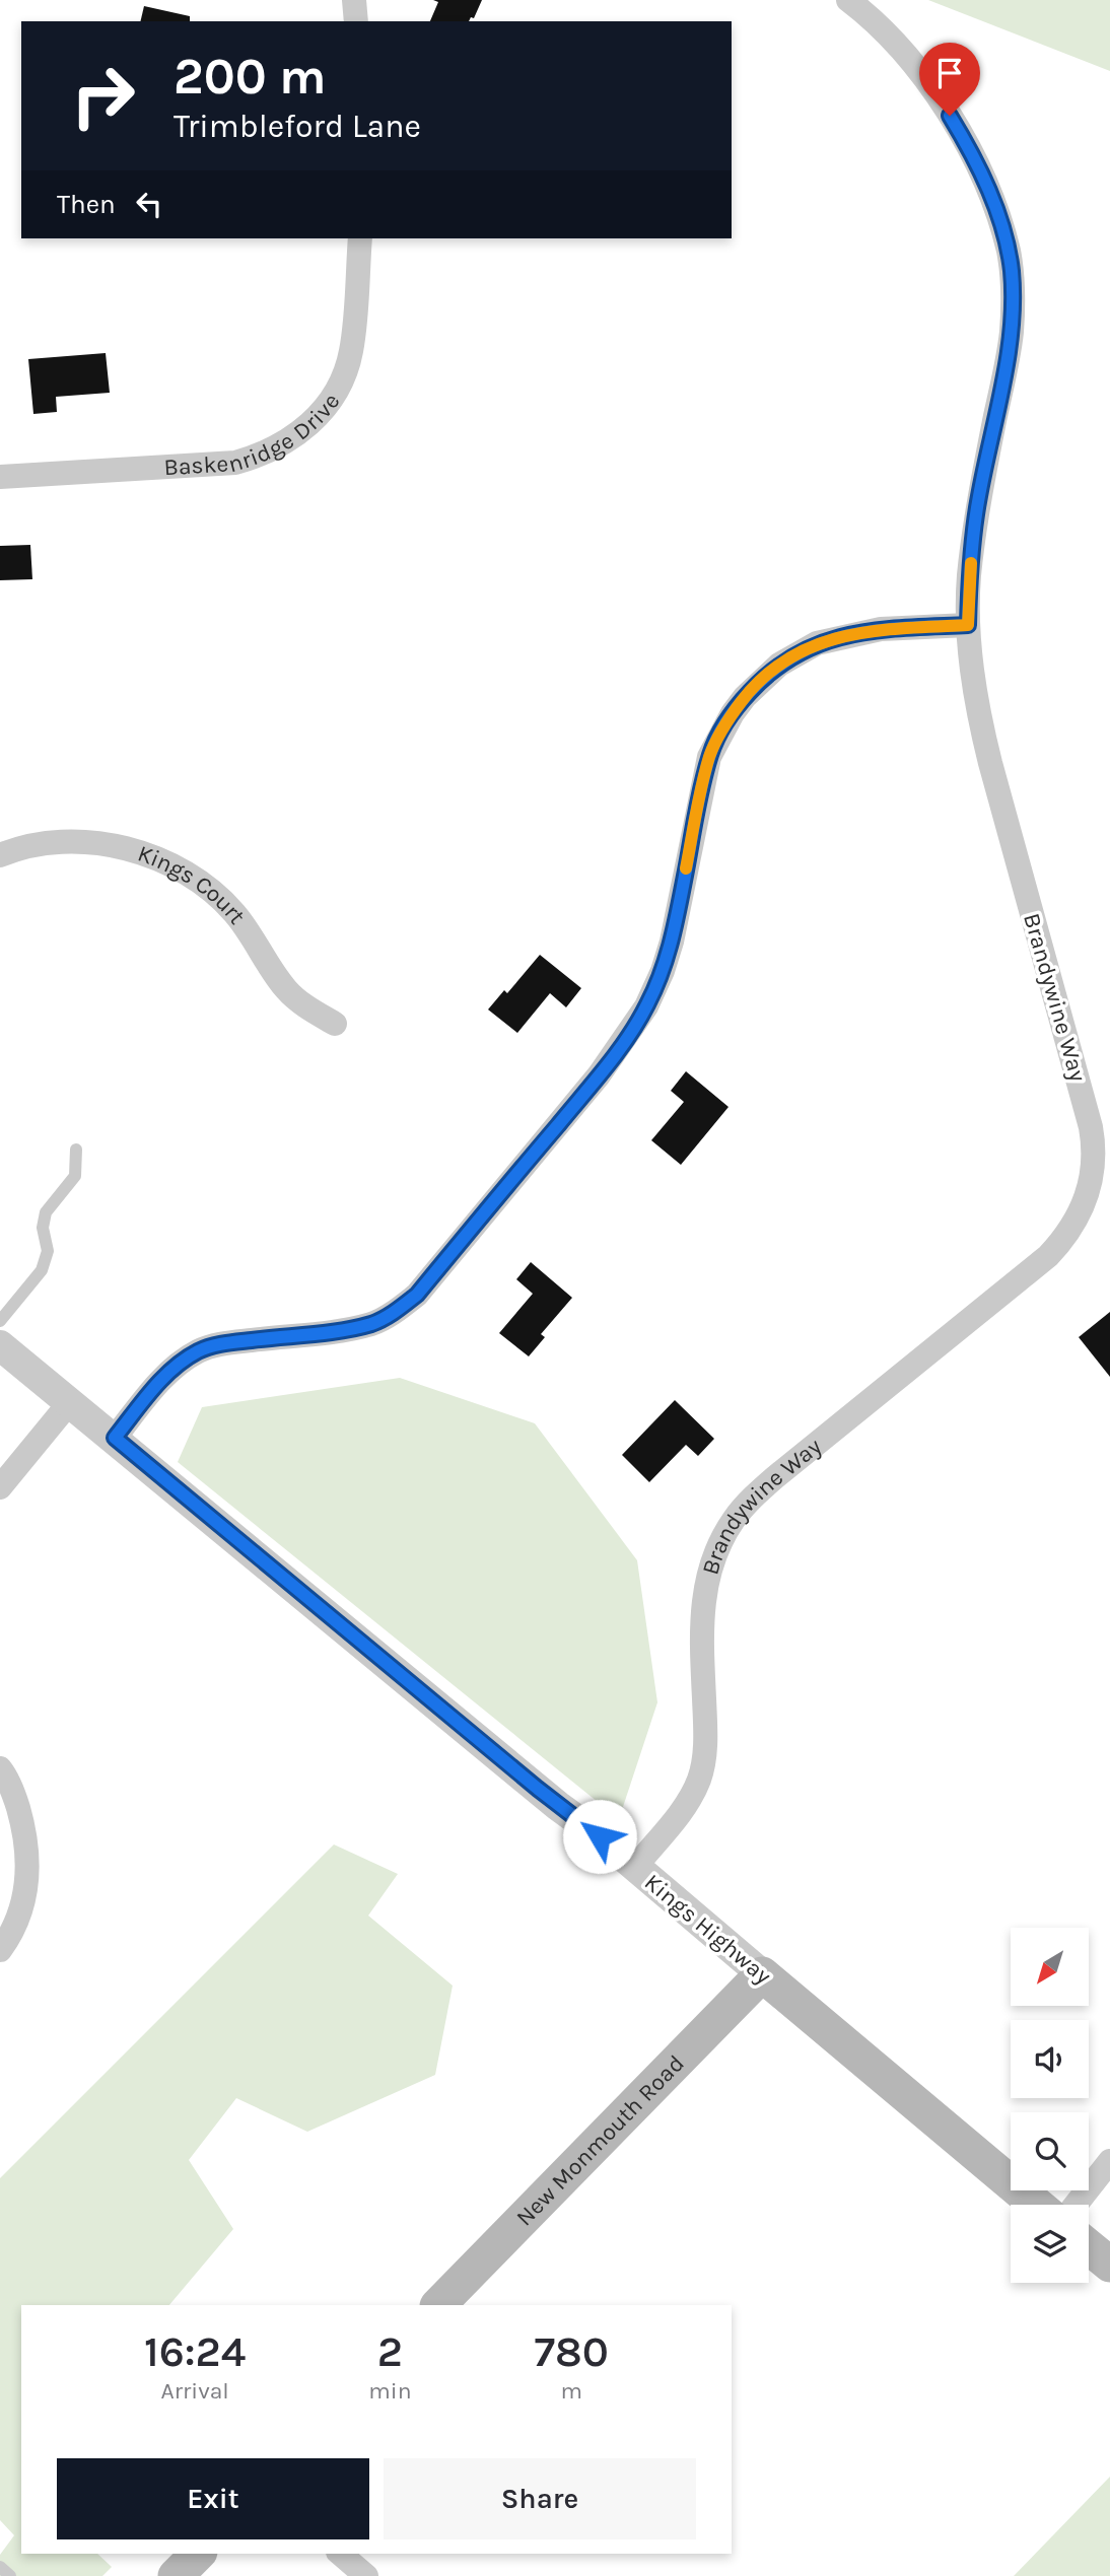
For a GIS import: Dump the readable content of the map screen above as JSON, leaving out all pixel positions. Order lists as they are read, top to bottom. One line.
{"streets":{"main road":["Kings Highway","New Monmouth Road"],"street":["Baskenridge Drive","Kings Court","Brandywine Way"]},"crossings":[["Brandywine Way","Kings Highway"],["Kings Highway","New Monmouth Road"]],"north":"bottom left","page":{"turn":["200 m","Trimbleford Lane"],"then":"Then","eta":["16:24","Arrival","2","min","780","m"],"buttons":["Exit","Share"]}}
